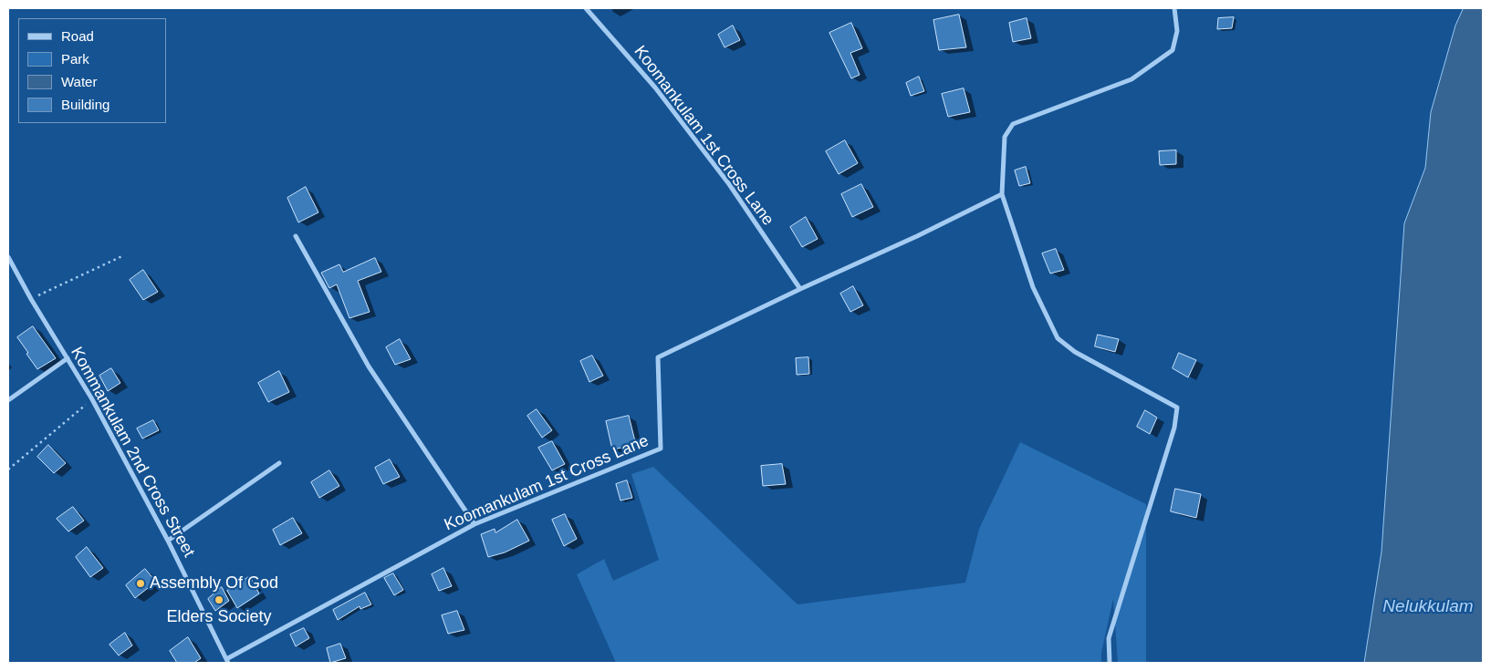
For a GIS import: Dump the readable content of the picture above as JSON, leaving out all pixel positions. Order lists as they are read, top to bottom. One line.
{"streets":{"street":["Koomankulam 1st Cross Lane","Kommankulam 2nd Cross Street"]},"crossings":[["Koomankulam 1st Cross Lane","Kommankulam 2nd Cross Street"]],"water":["Nelukkulam"],"places":["Assembly Of God","Elders Society"],"legend":["Road","Park","Water","Building"]}
